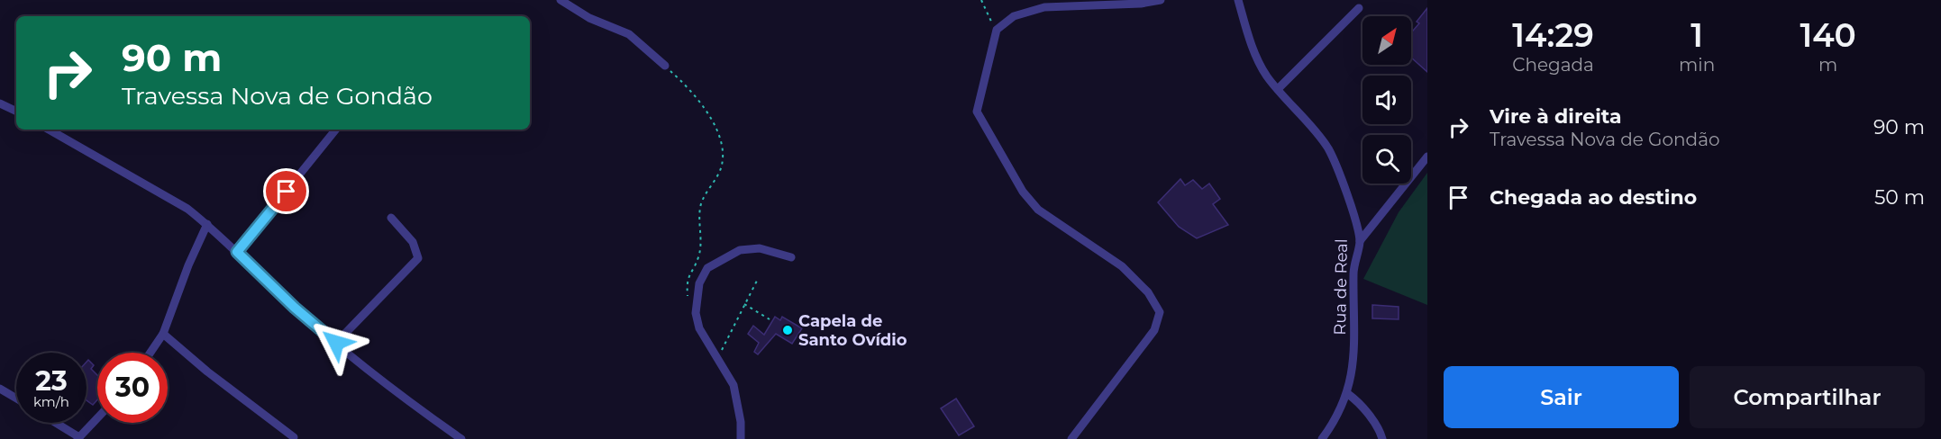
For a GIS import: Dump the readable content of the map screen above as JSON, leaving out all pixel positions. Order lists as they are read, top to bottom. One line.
{"streets":{"street":["Rua de Real"]},"places":["Capela de Santo Ovídio"],"north":"top right","page":{"eta":["14:29","Chegada","1","min","140","m"],"turn":["90 m","Travessa Nova de Gondão"],"list":[{"name":"Vire à direita","note":"Travessa Nova de Gondão","value":"90 m"},{"name":"Chegada ao destino","value":"50 m"}],"speed":"23 km/h","limit":"30","buttons":["Sair","Compartilhar"]}}
